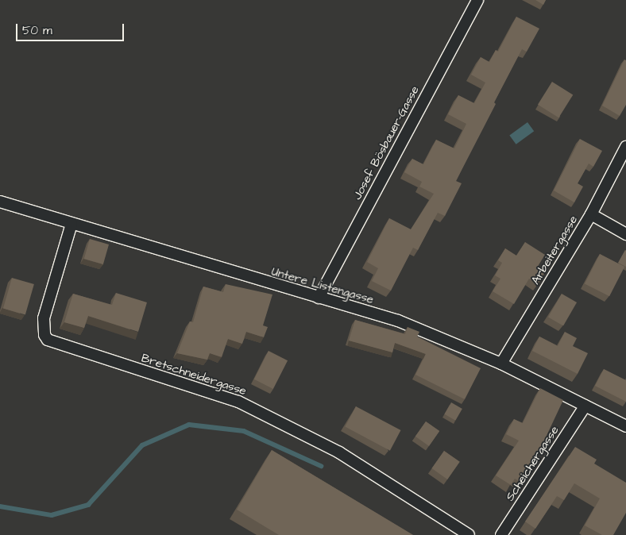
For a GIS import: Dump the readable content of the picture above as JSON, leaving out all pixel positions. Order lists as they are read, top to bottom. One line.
{"streets":{"street":["Josef Bösbauer-Gasse","Arbeitergasse","Untere Listengasse","Bretschneidergasse","Scheichergasse"]},"crossings":[["Josef Bösbauer-Gasse","Untere Listengasse"],["Arbeitergasse","Untere Listengasse"],["Untere Listengasse","Bretschneidergasse"],["Untere Listengasse","Scheichergasse"]],"scale_bar":"50 m"}
